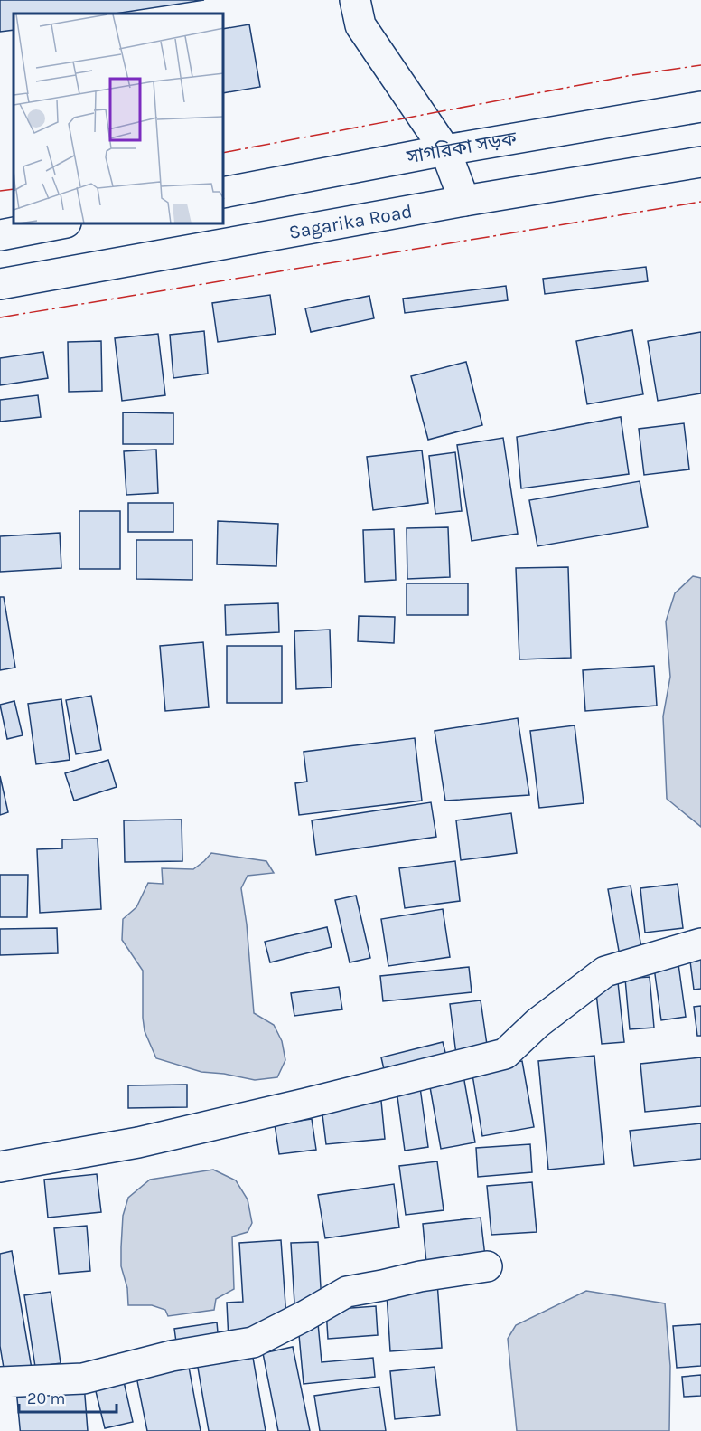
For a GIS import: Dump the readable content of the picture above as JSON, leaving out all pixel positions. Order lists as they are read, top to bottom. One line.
{"streets":{"street":["সাগরিকা সড়ক","Sagarika Road"]},"scale_bar":"20 m"}
